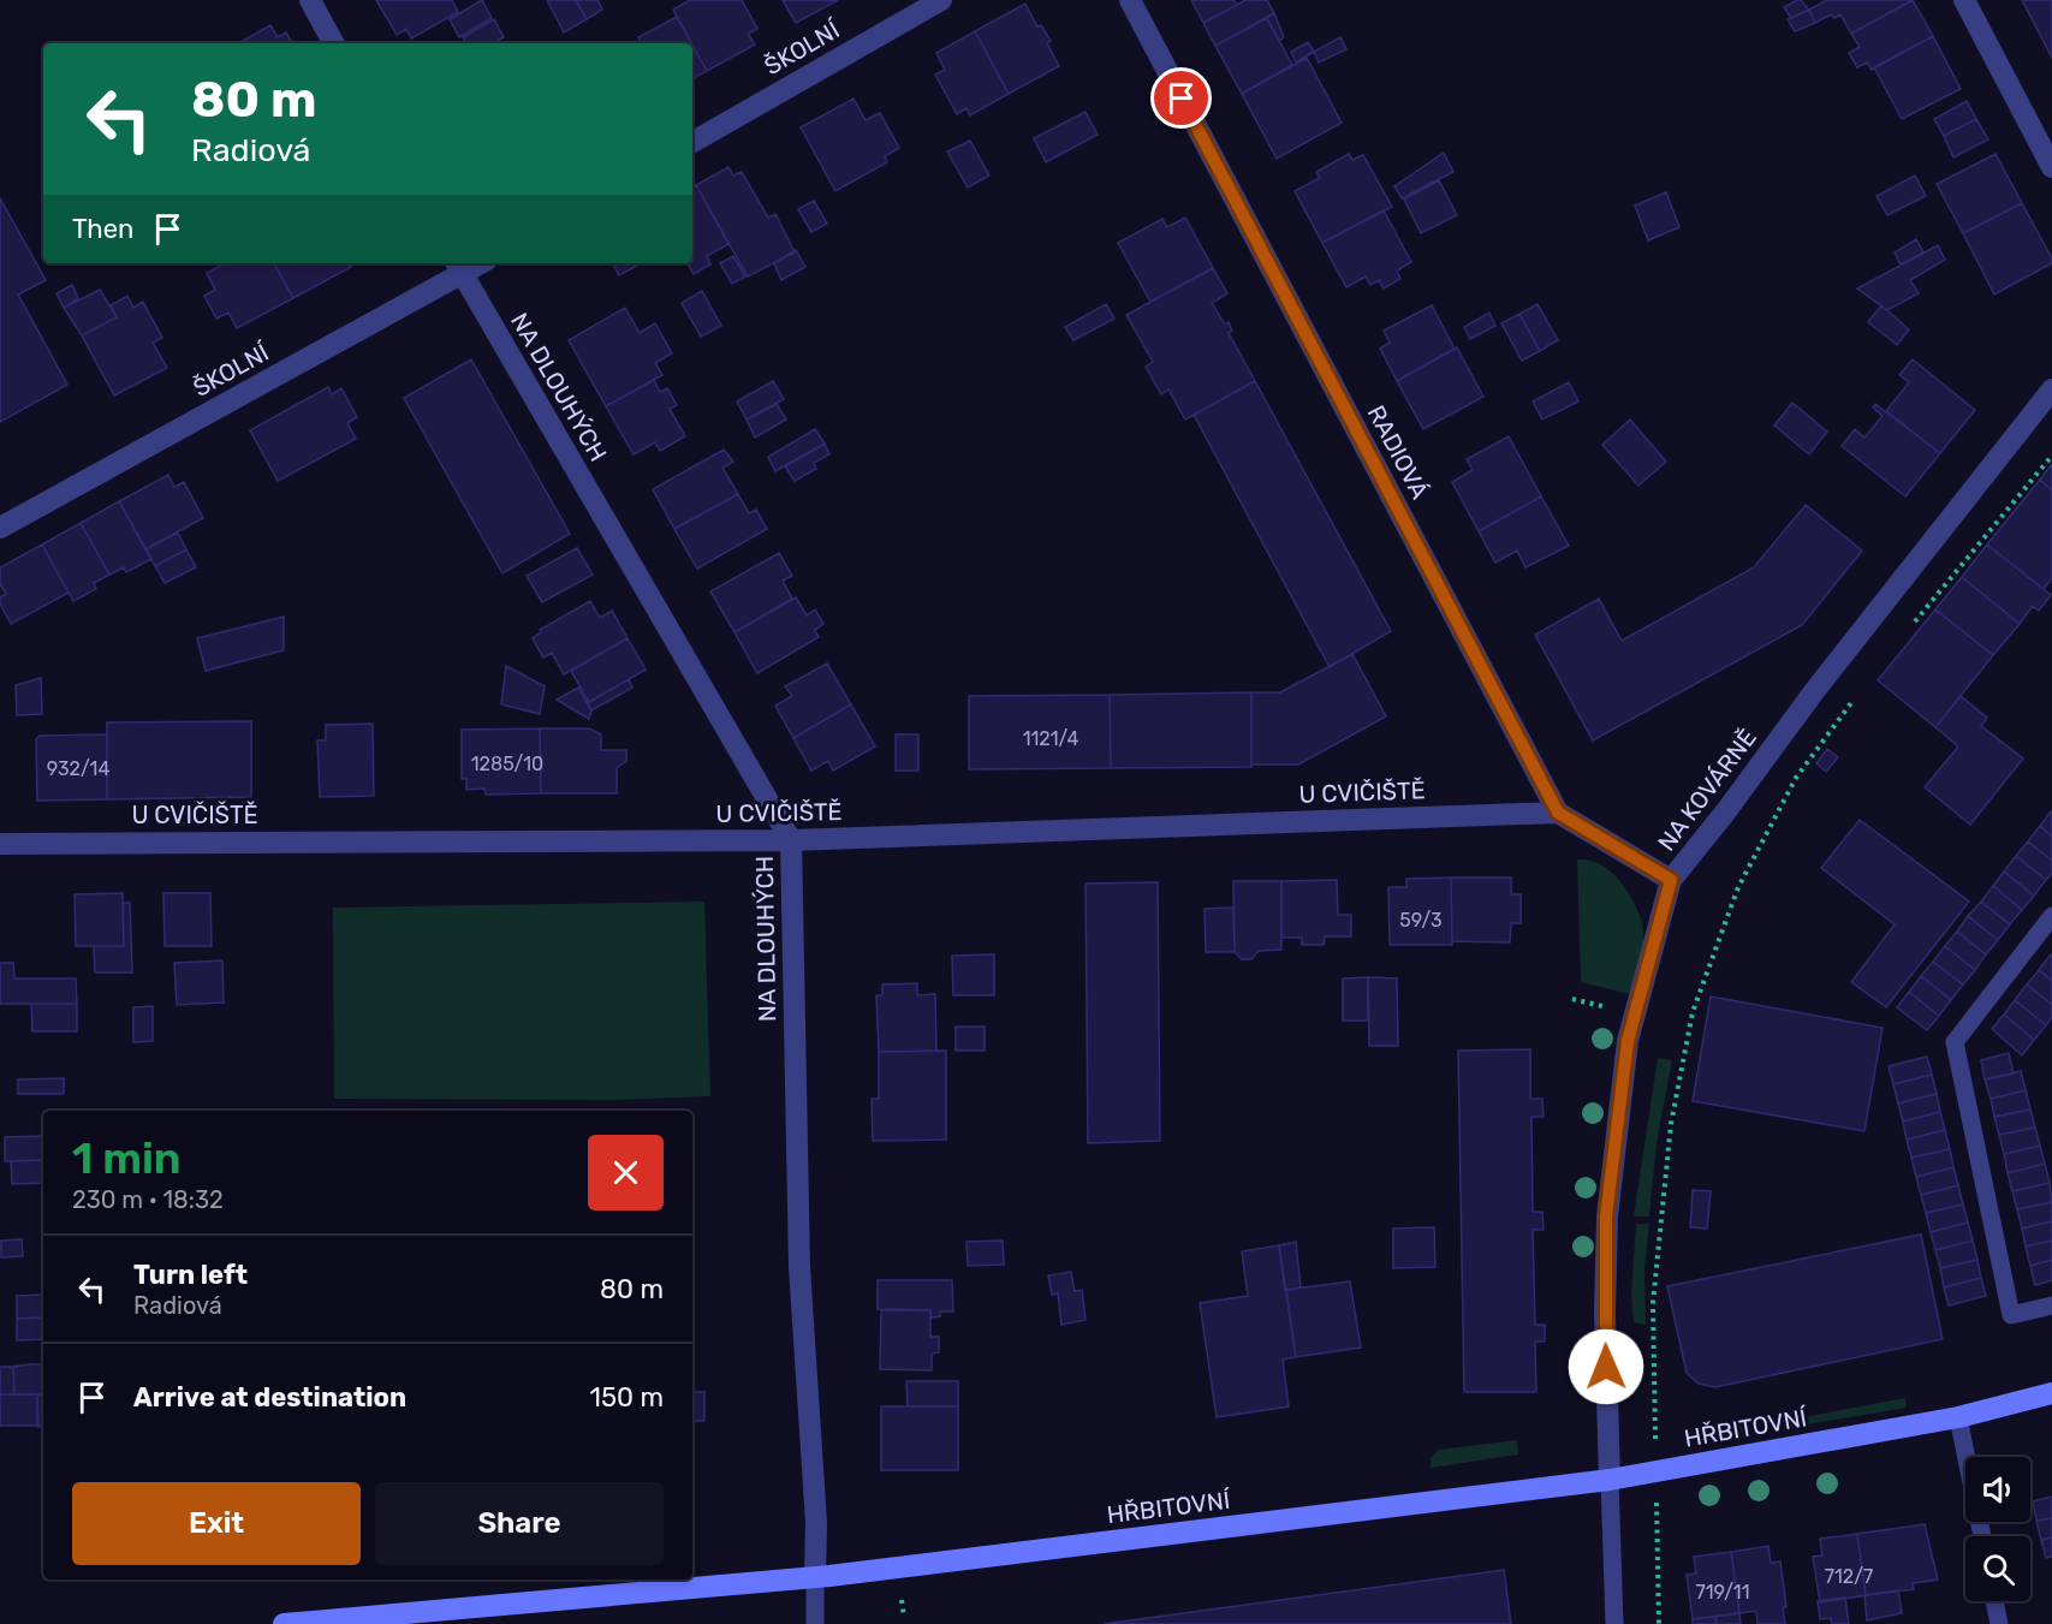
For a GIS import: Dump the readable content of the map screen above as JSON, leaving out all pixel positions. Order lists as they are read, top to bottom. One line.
{"streets":{"street":["ŠKOLNÍ","NA DLOUHÝCH","RADIOVÁ","NA KOVÁRNĚ","U CVIČIŠTĚ","HŘBITOVNÍ"]},"crossings":[["ŠKOLNÍ","NA DLOUHÝCH"],["NA DLOUHÝCH","U CVIČIŠTĚ"],["NA DLOUHÝCH","HŘBITOVNÍ"],["RADIOVÁ","U CVIČIŠTĚ"],["NA KOVÁRNĚ","HŘBITOVNÍ"]],"house_numbers":["1121/4","1285/10","932/14","59/3","712/7","719/11"],"page":{"turn":["80 m","Radiová"],"then":"Then","heading":["1 min","230 m · 18:32"],"list":[{"name":"Turn left","note":"Radiová","value":"80 m"},{"name":"Arrive at destination","value":"150 m"}],"buttons":["Exit","Share"]}}
